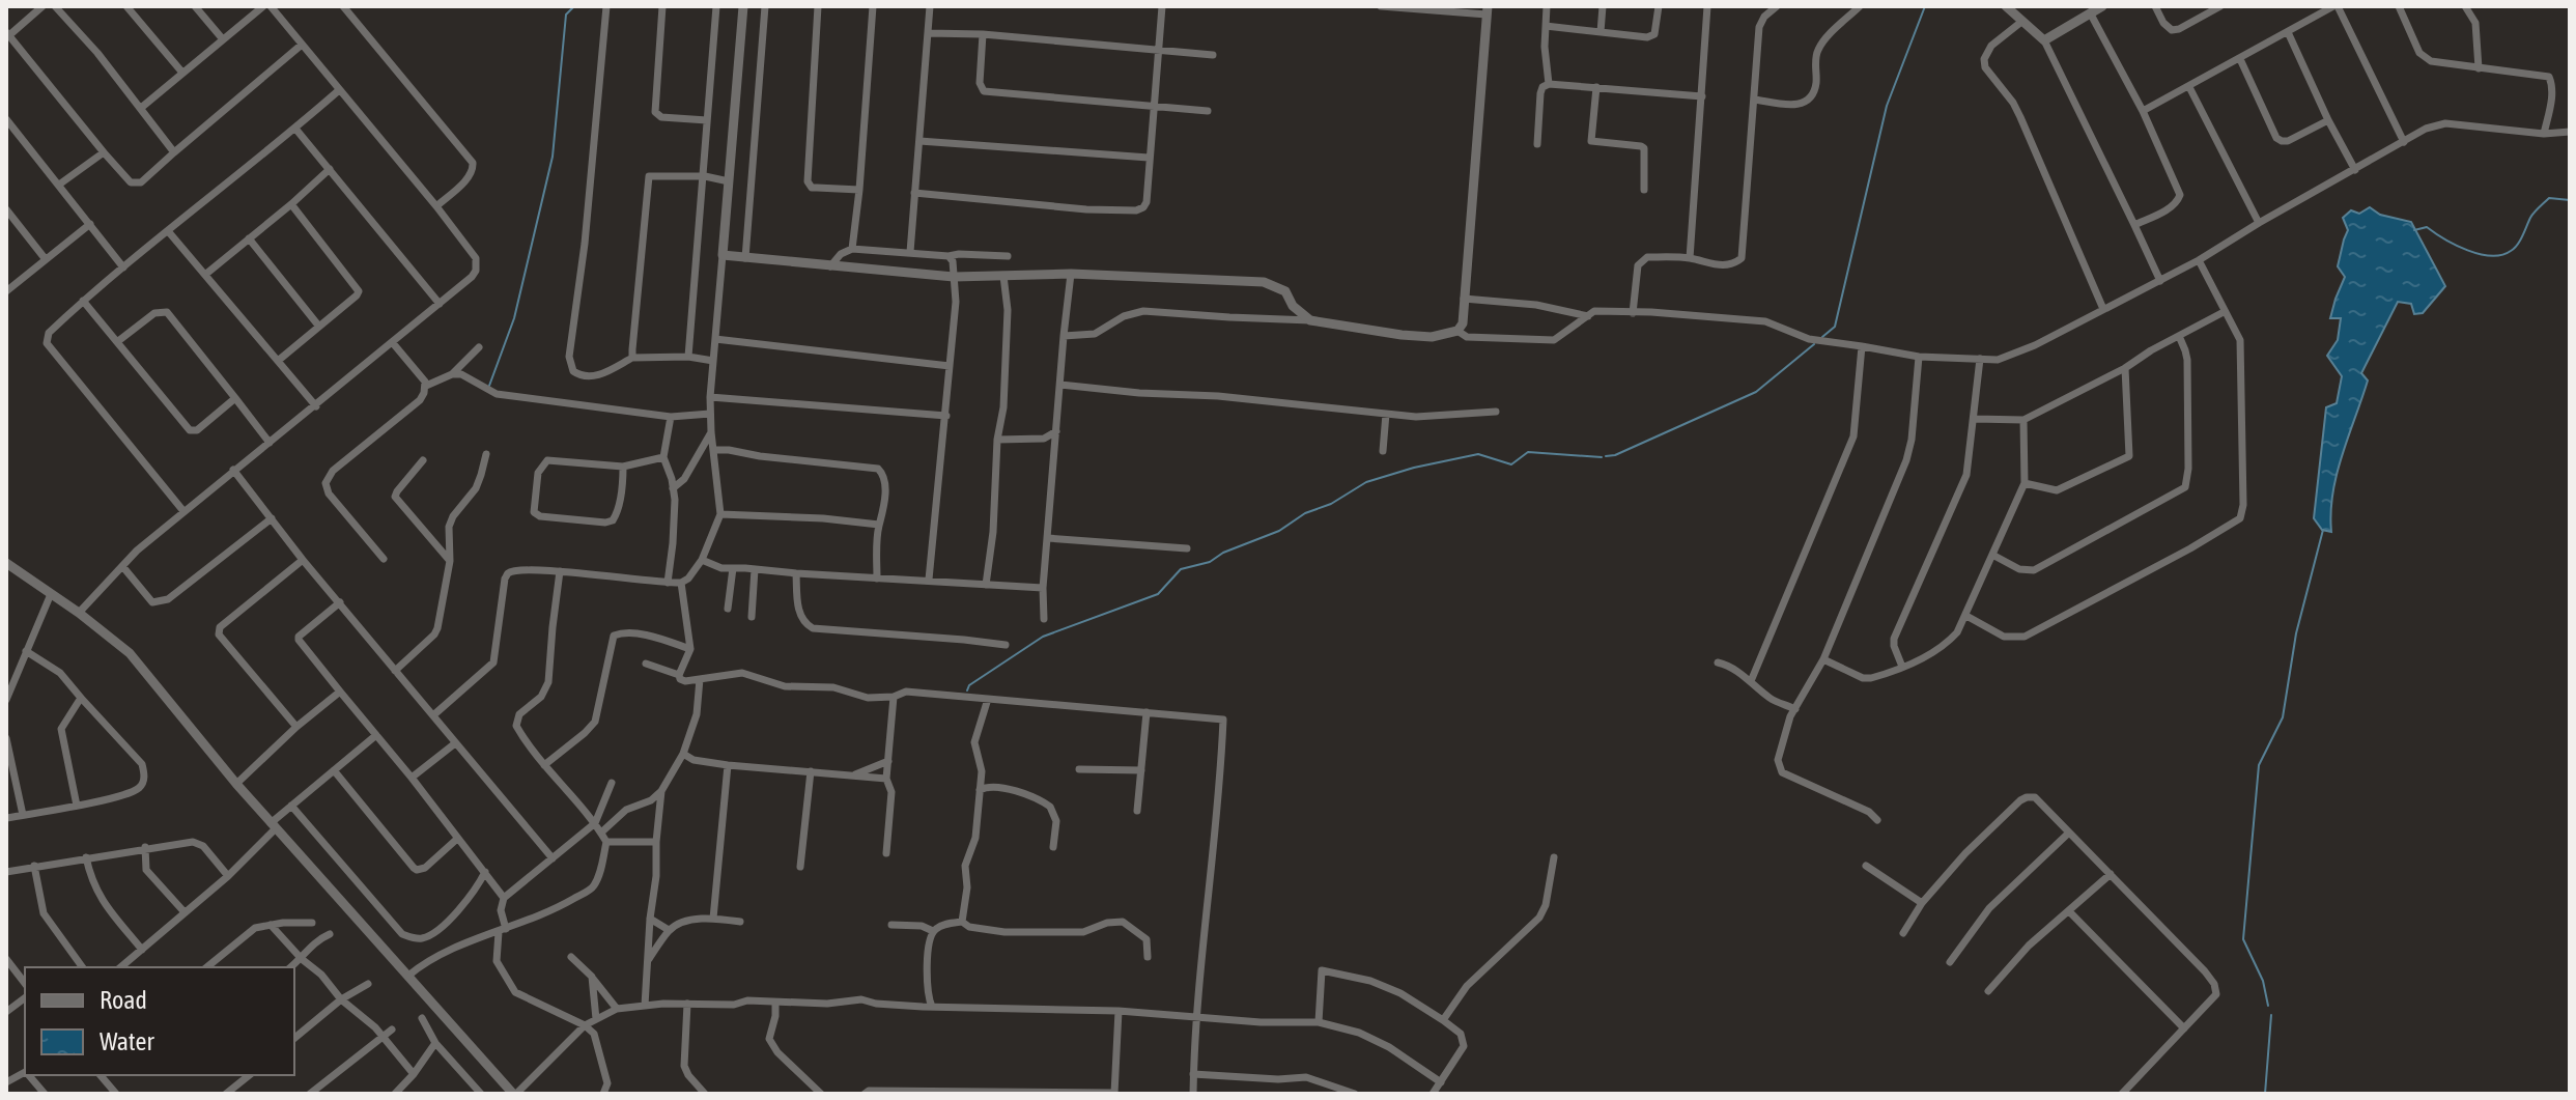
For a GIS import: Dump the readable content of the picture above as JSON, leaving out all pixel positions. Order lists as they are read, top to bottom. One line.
{"legend":["Road","Water"]}
